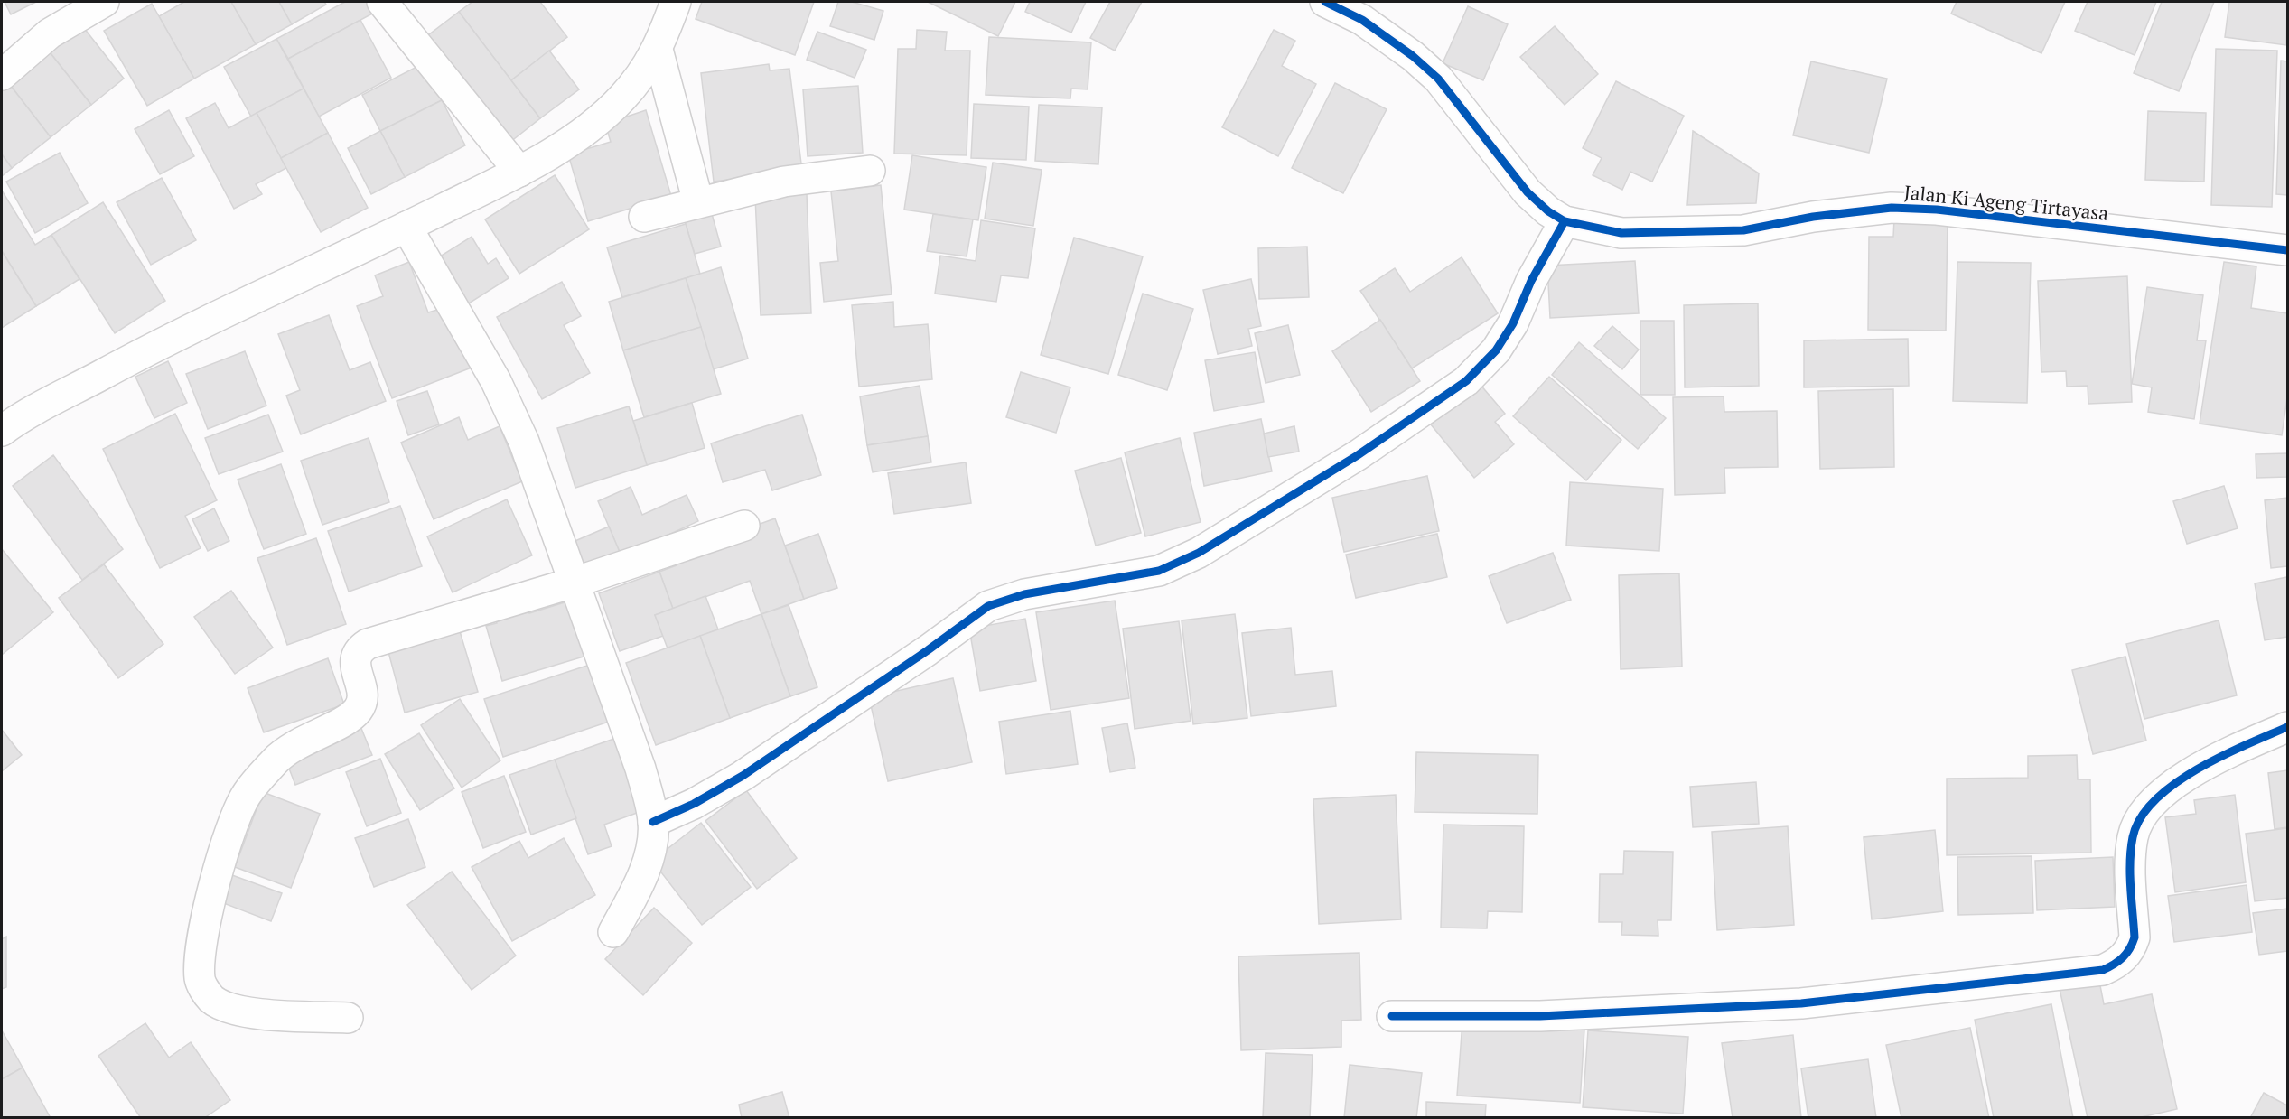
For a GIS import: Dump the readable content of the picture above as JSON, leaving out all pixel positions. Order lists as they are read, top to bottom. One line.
{"streets":{"street":["Jalan Ki Ageng Tirtayasa"]}}
